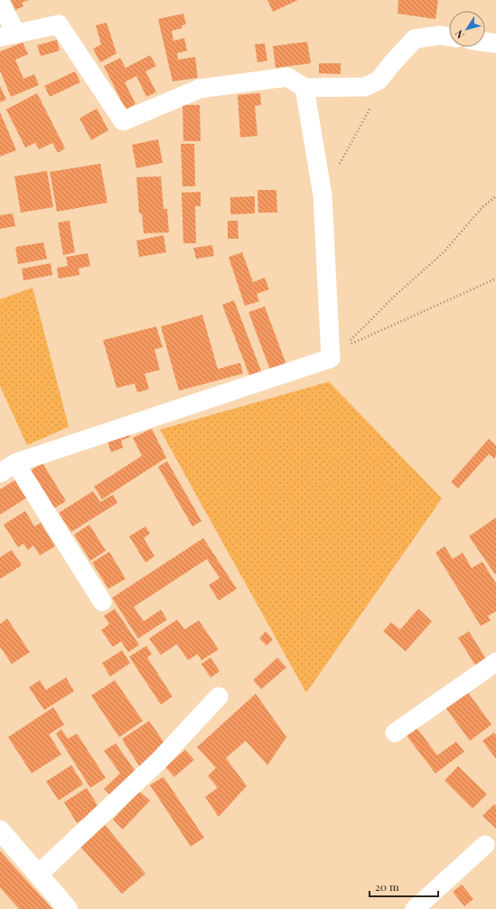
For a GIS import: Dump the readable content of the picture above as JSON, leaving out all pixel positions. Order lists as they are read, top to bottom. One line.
{"scale_bar":"20 m","north":"bottom left"}
